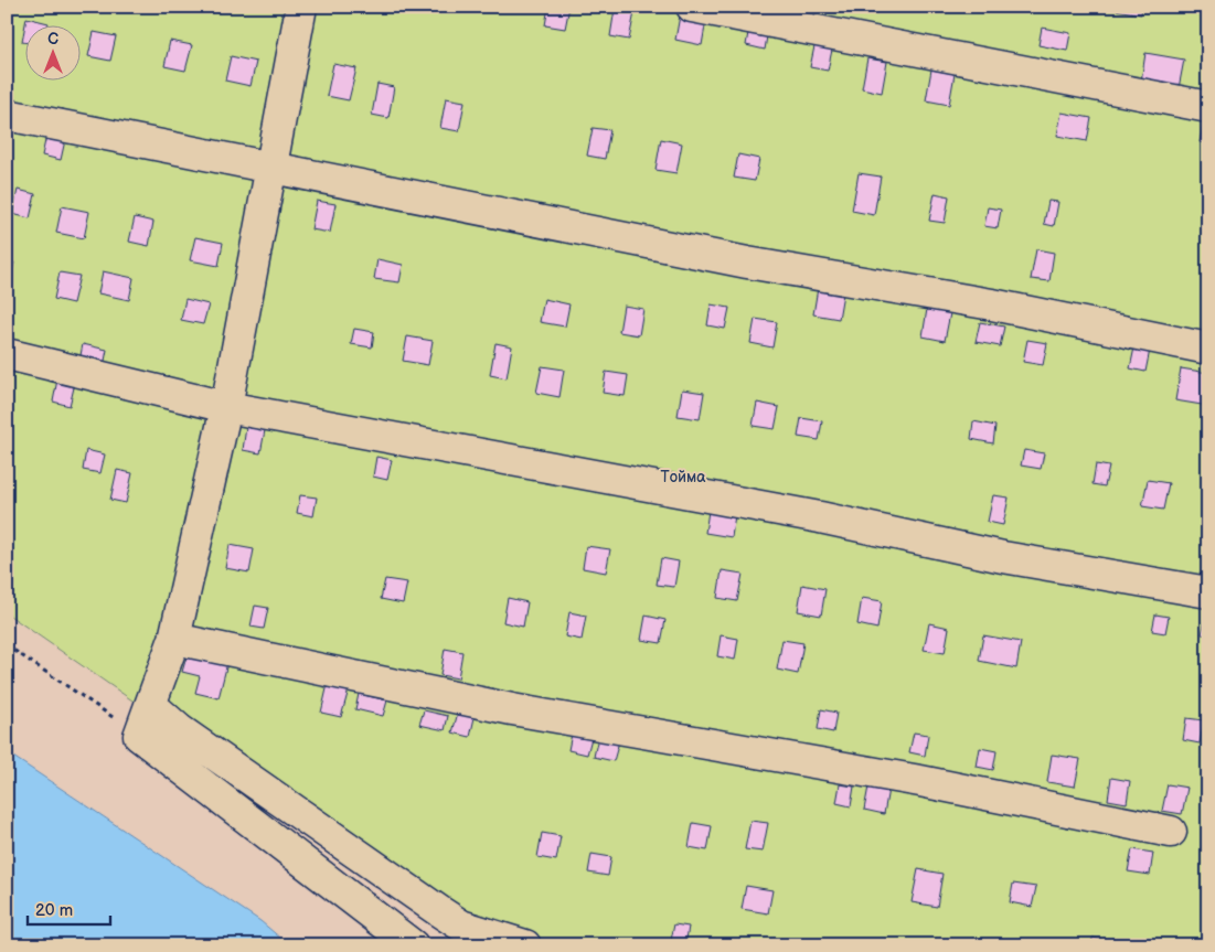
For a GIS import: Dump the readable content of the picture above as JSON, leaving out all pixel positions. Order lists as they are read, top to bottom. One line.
{"parks":["Тойма"],"scale_bar":"20 m","north":"top"}
